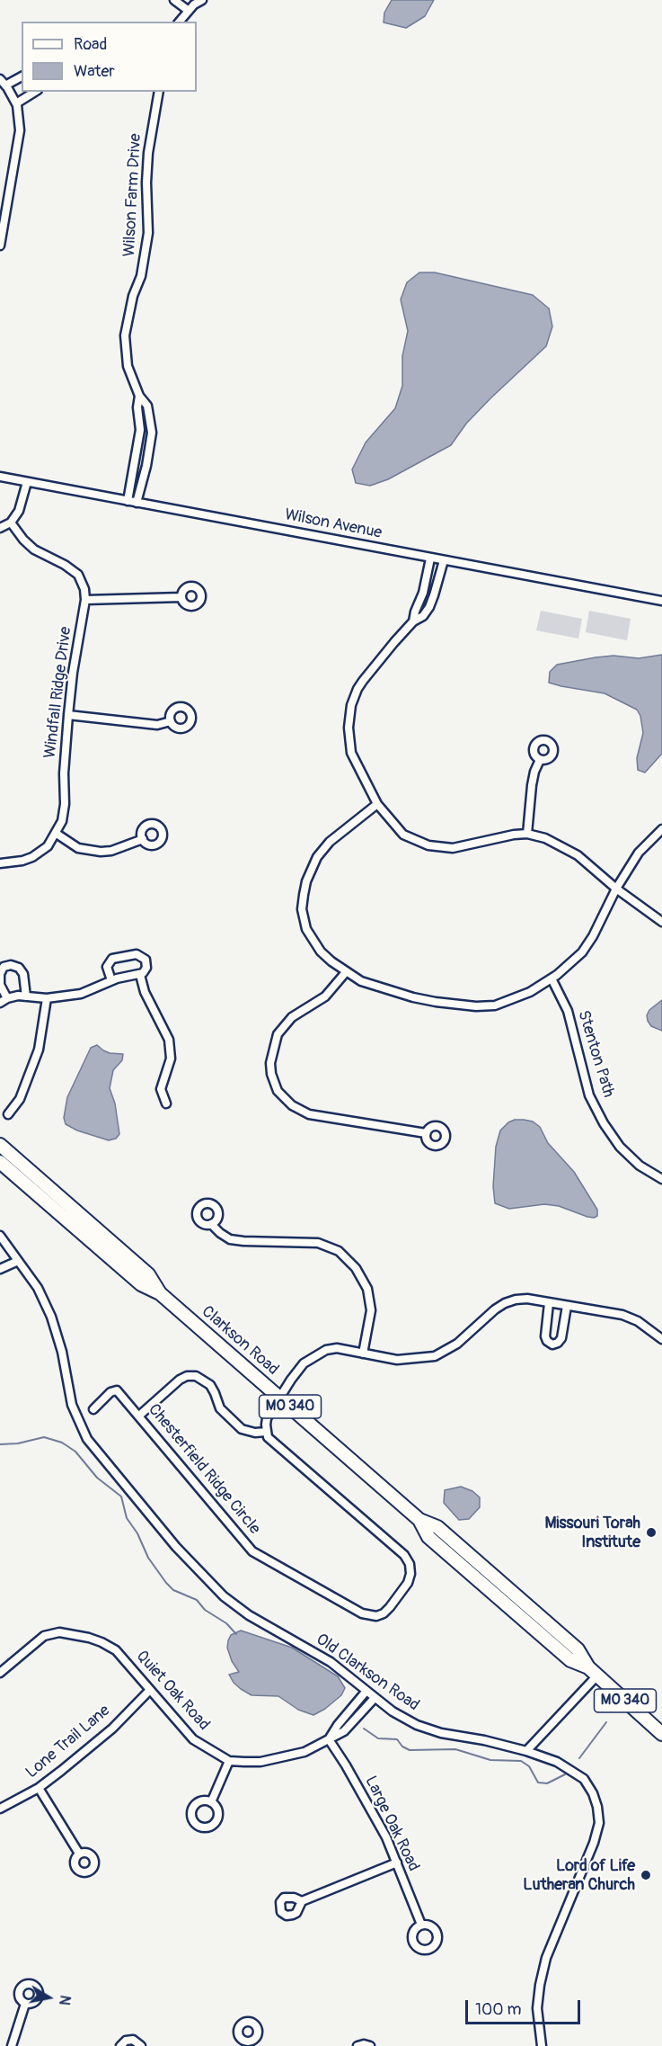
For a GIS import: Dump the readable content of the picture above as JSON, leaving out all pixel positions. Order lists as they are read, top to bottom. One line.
{"streets":{"main road":["Clarkson Road","MO 340"],"street":["Wilson Farm Drive","Wilson Avenue","Windfall Ridge Drive","Stenton Path","Chesterfield Ridge Circle","Old Clarkson Road","Quiet Oak Road","Lone Trail Lane","Large Oak Road"]},"crossings":[["Wilson Farm Drive","Wilson Avenue"],["Old Clarkson Road","Quiet Oak Road"],["Quiet Oak Road","Lone Trail Lane"],["Quiet Oak Road","Large Oak Road"]],"places":["Missouri Torah Institute","Lord of Life Lutheran Church"],"legend":["Road","Water"],"scale_bar":"100 m","north":"right"}
